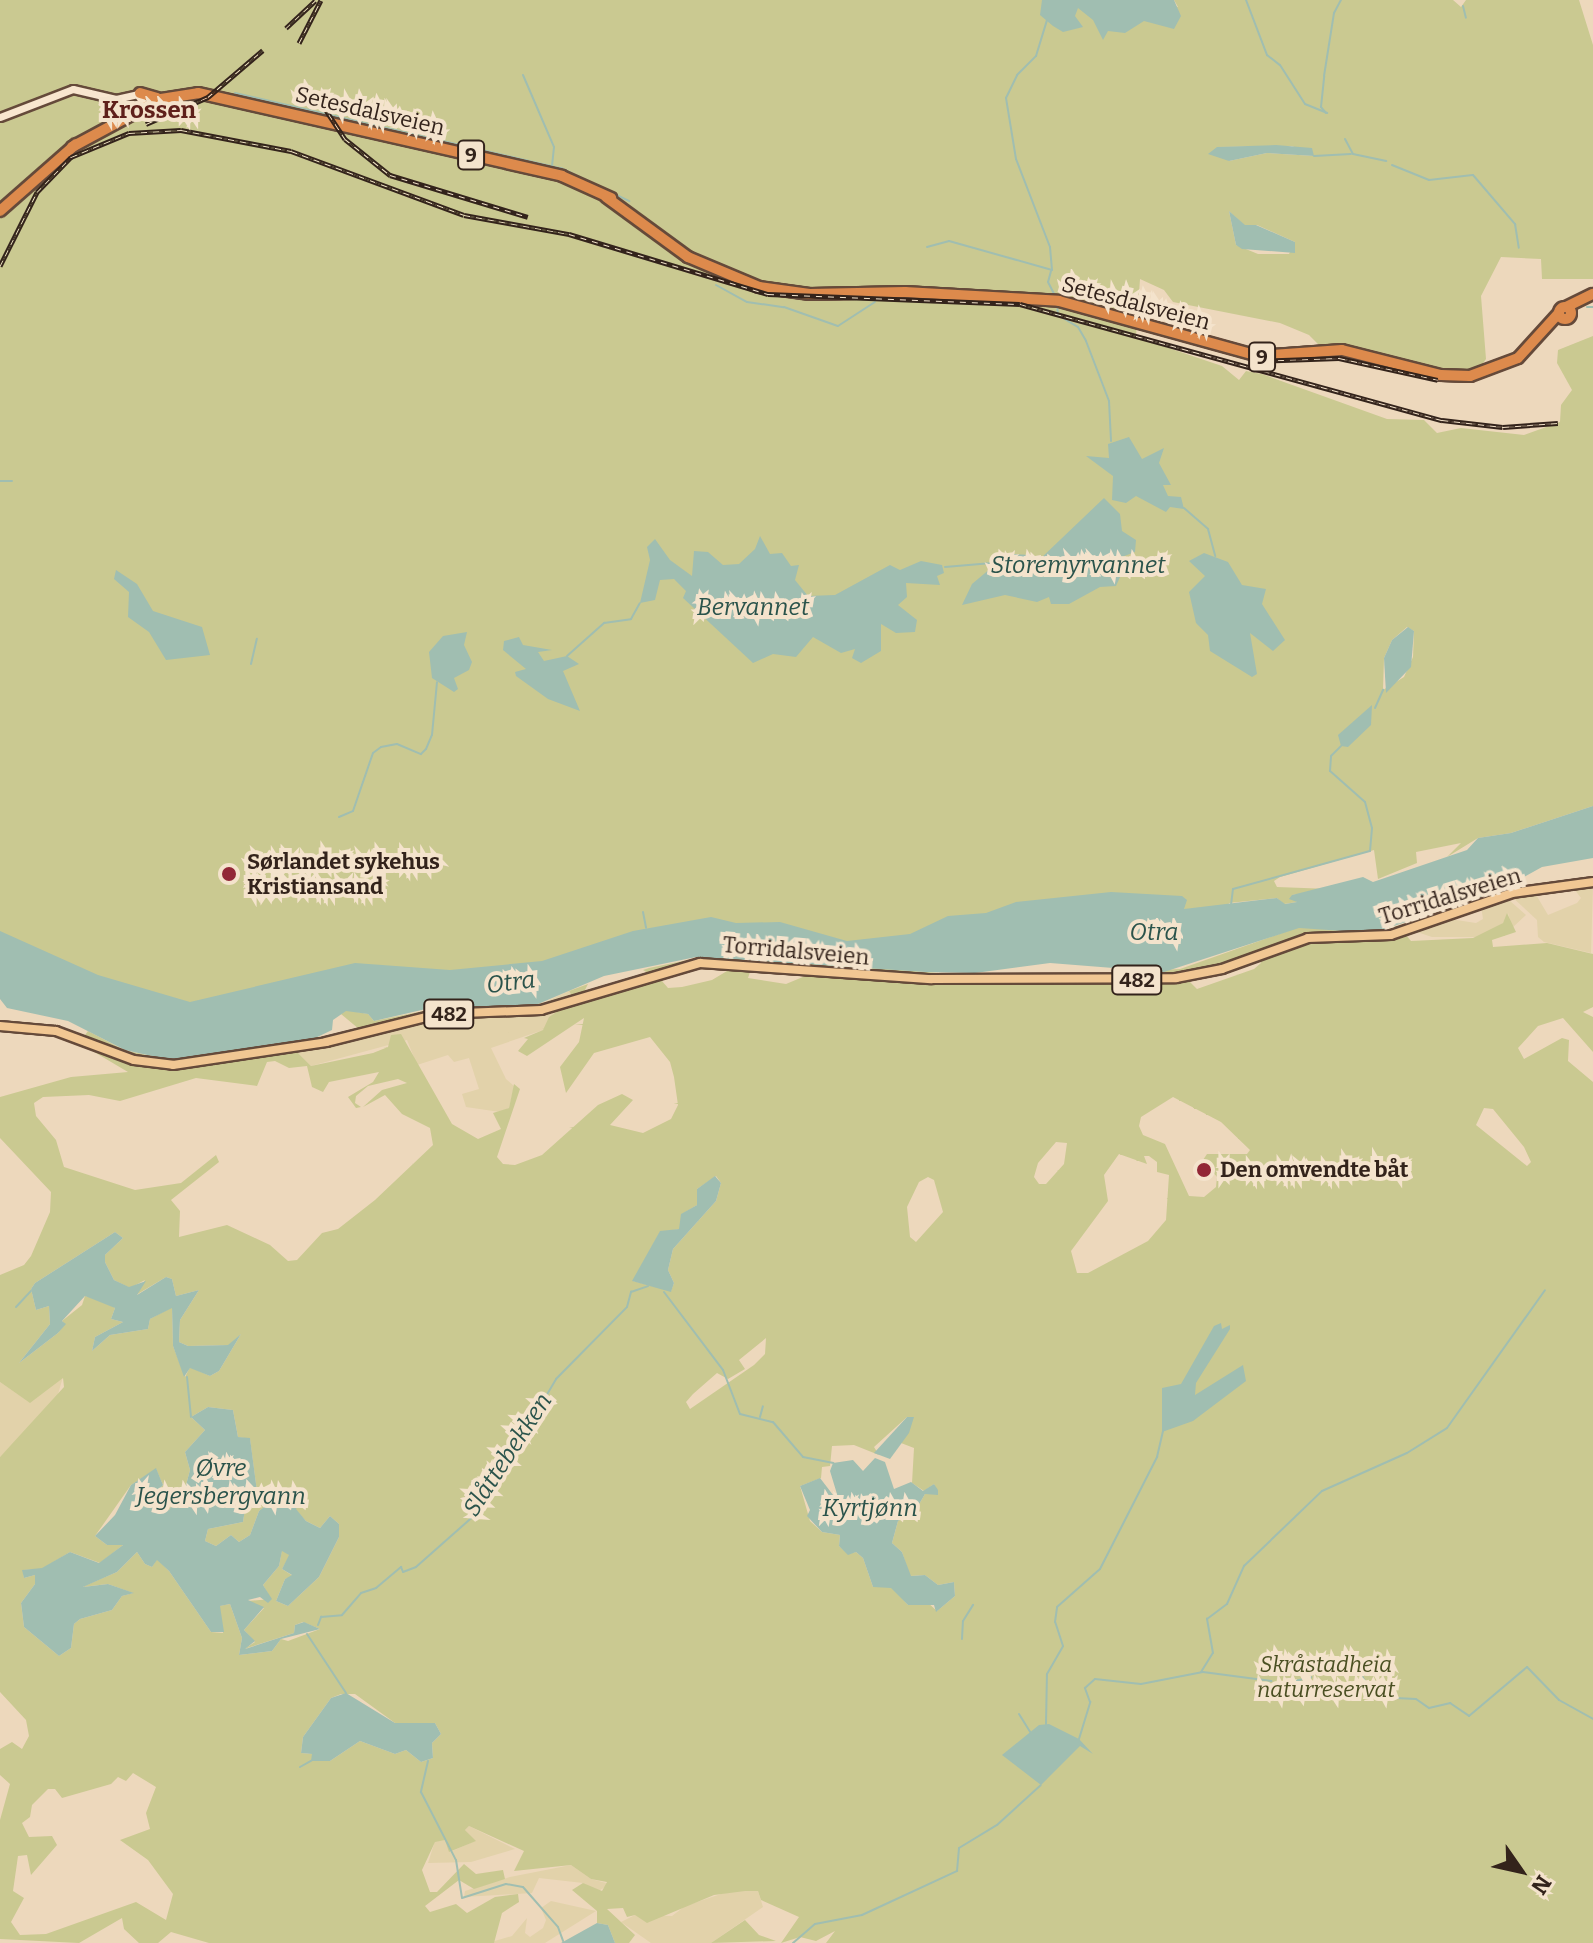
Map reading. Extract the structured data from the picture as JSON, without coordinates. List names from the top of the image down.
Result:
{
  "streets": {
    "highway": ["Setesdalsveien", "9"],
    "main road": ["Torridalsveien", "482"]
  },
  "districts": ["Krossen"],
  "water": [
    "Storemyrvannet",
    "Bervannet",
    "Otra",
    "Slåttebekken",
    "Øvre Jegersbergvann",
    "Kyrtjønn"
  ],
  "parks": ["Skråstadheia naturreservat"],
  "places": ["Sørlandet sykehus Kristiansand", "Den omvendte båt"],
  "north": "bottom right"
}
